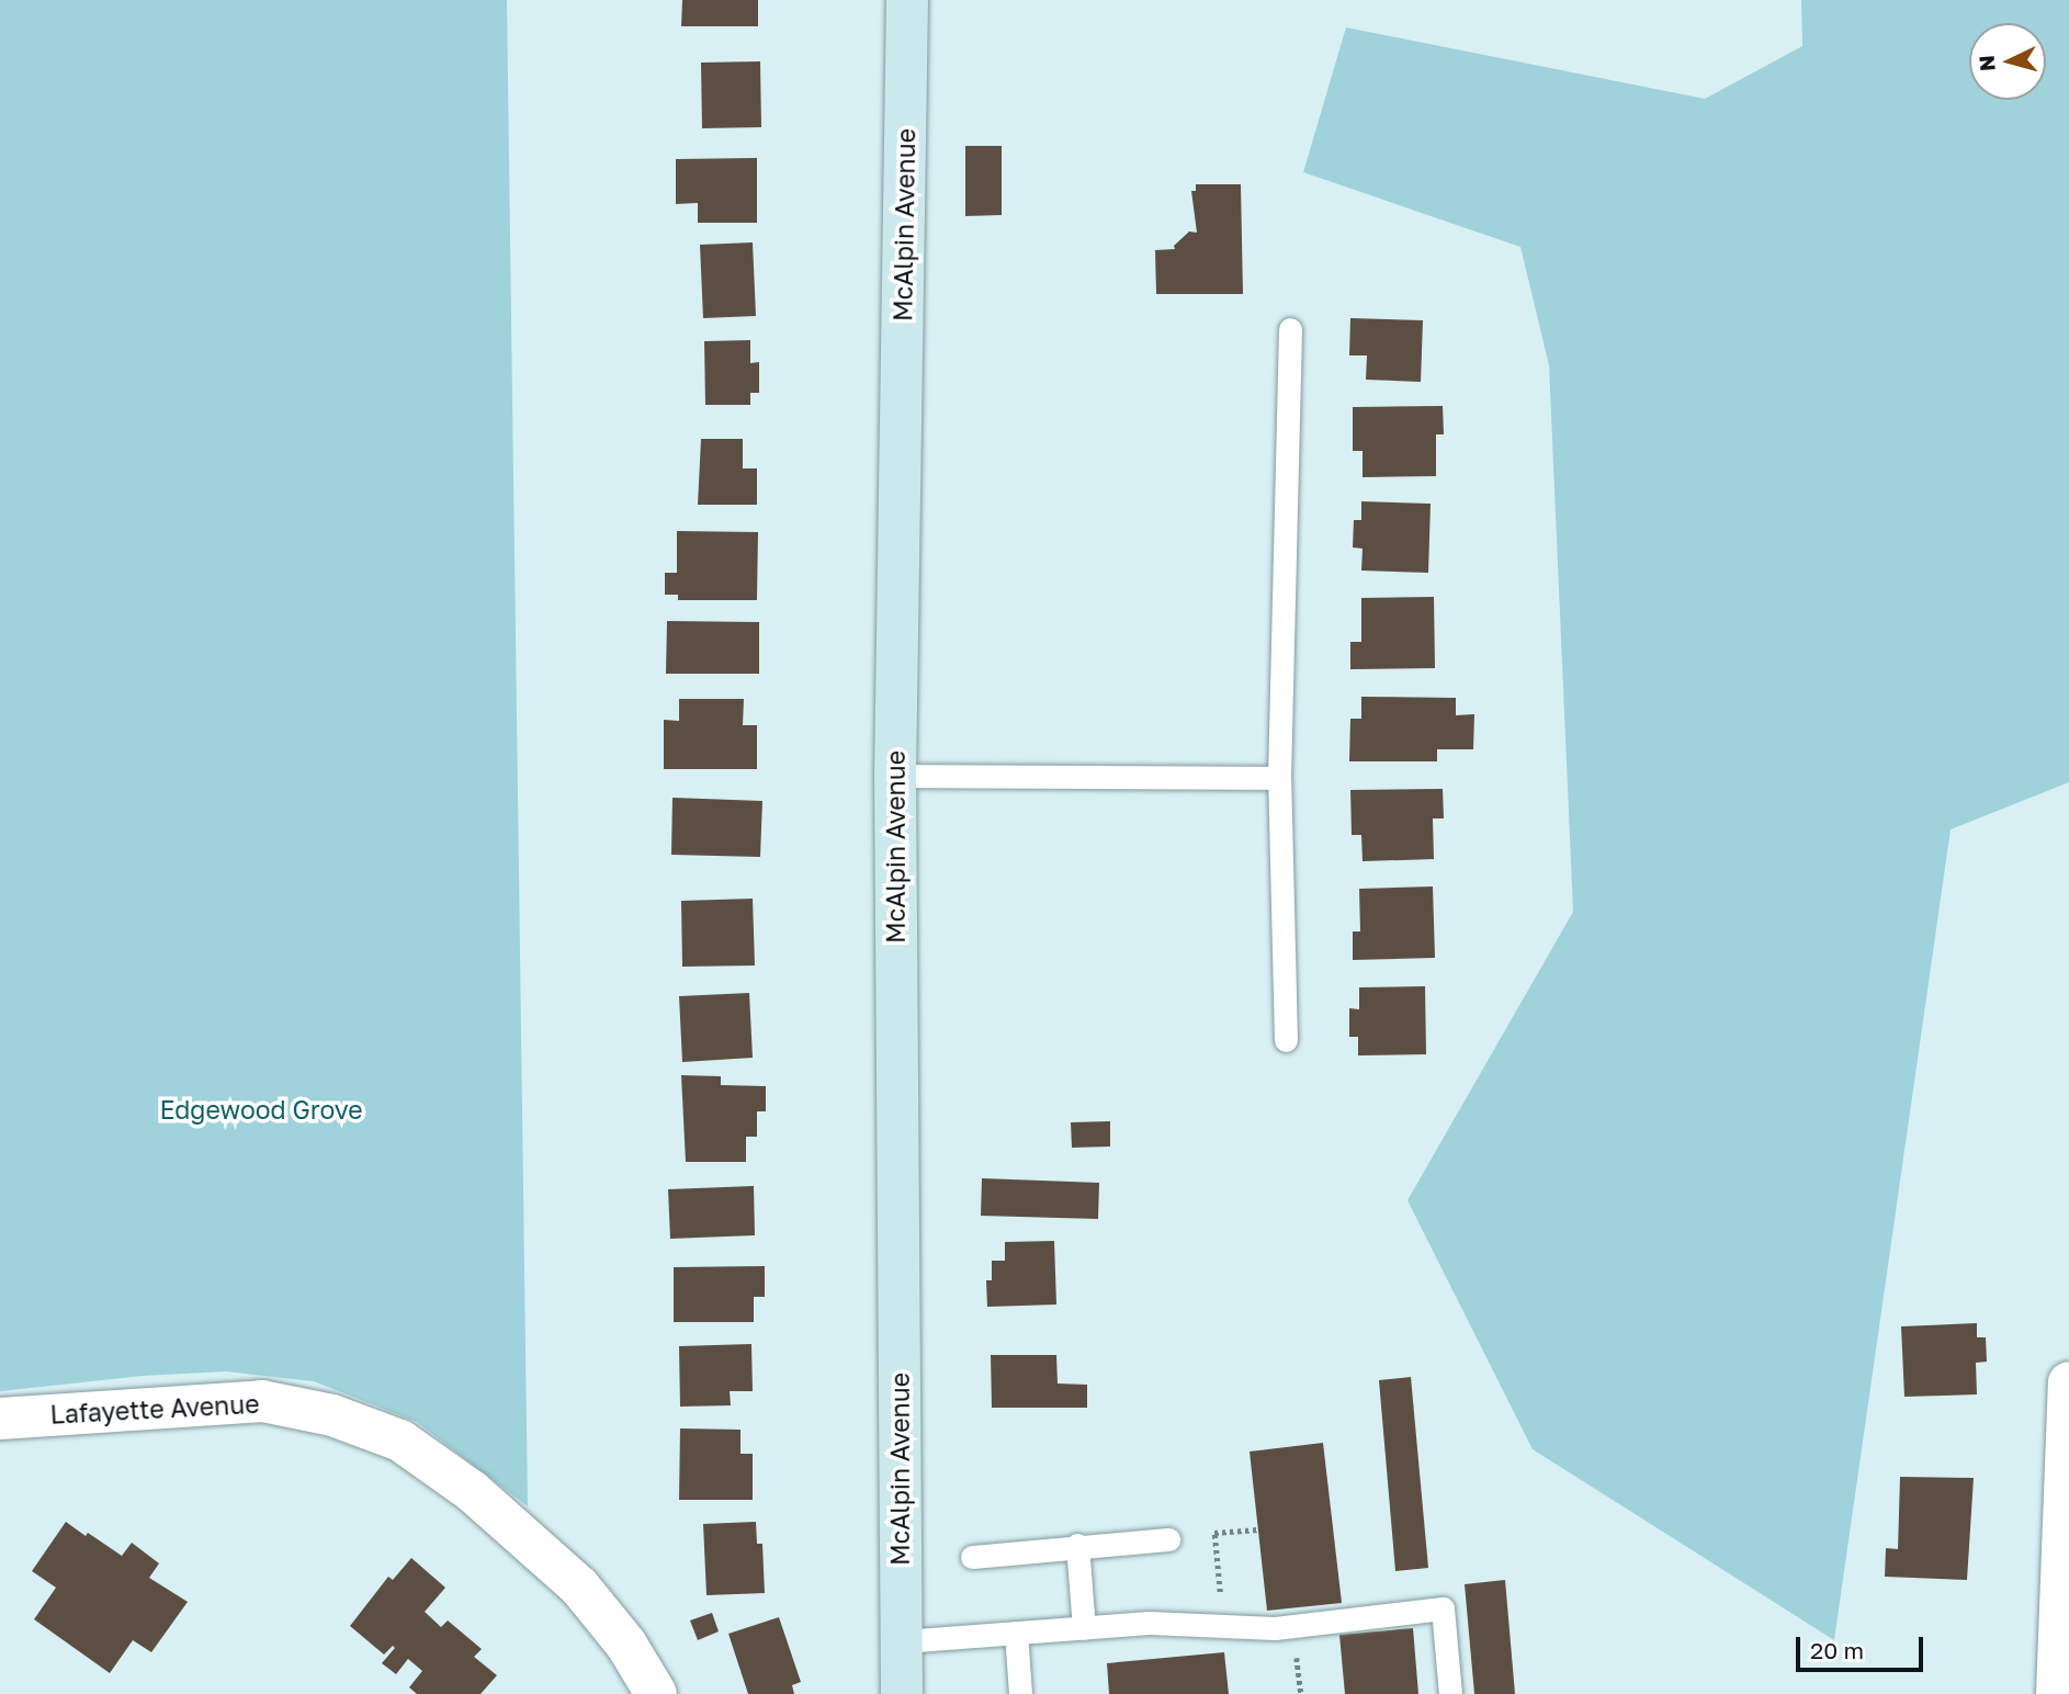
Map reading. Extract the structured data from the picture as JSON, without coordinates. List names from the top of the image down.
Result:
{
  "streets": {
    "street": ["McAlpin Avenue", "Lafayette Avenue"]
  },
  "parks": ["Edgewood Grove"],
  "scale_bar": "20 m",
  "north": "left"
}
